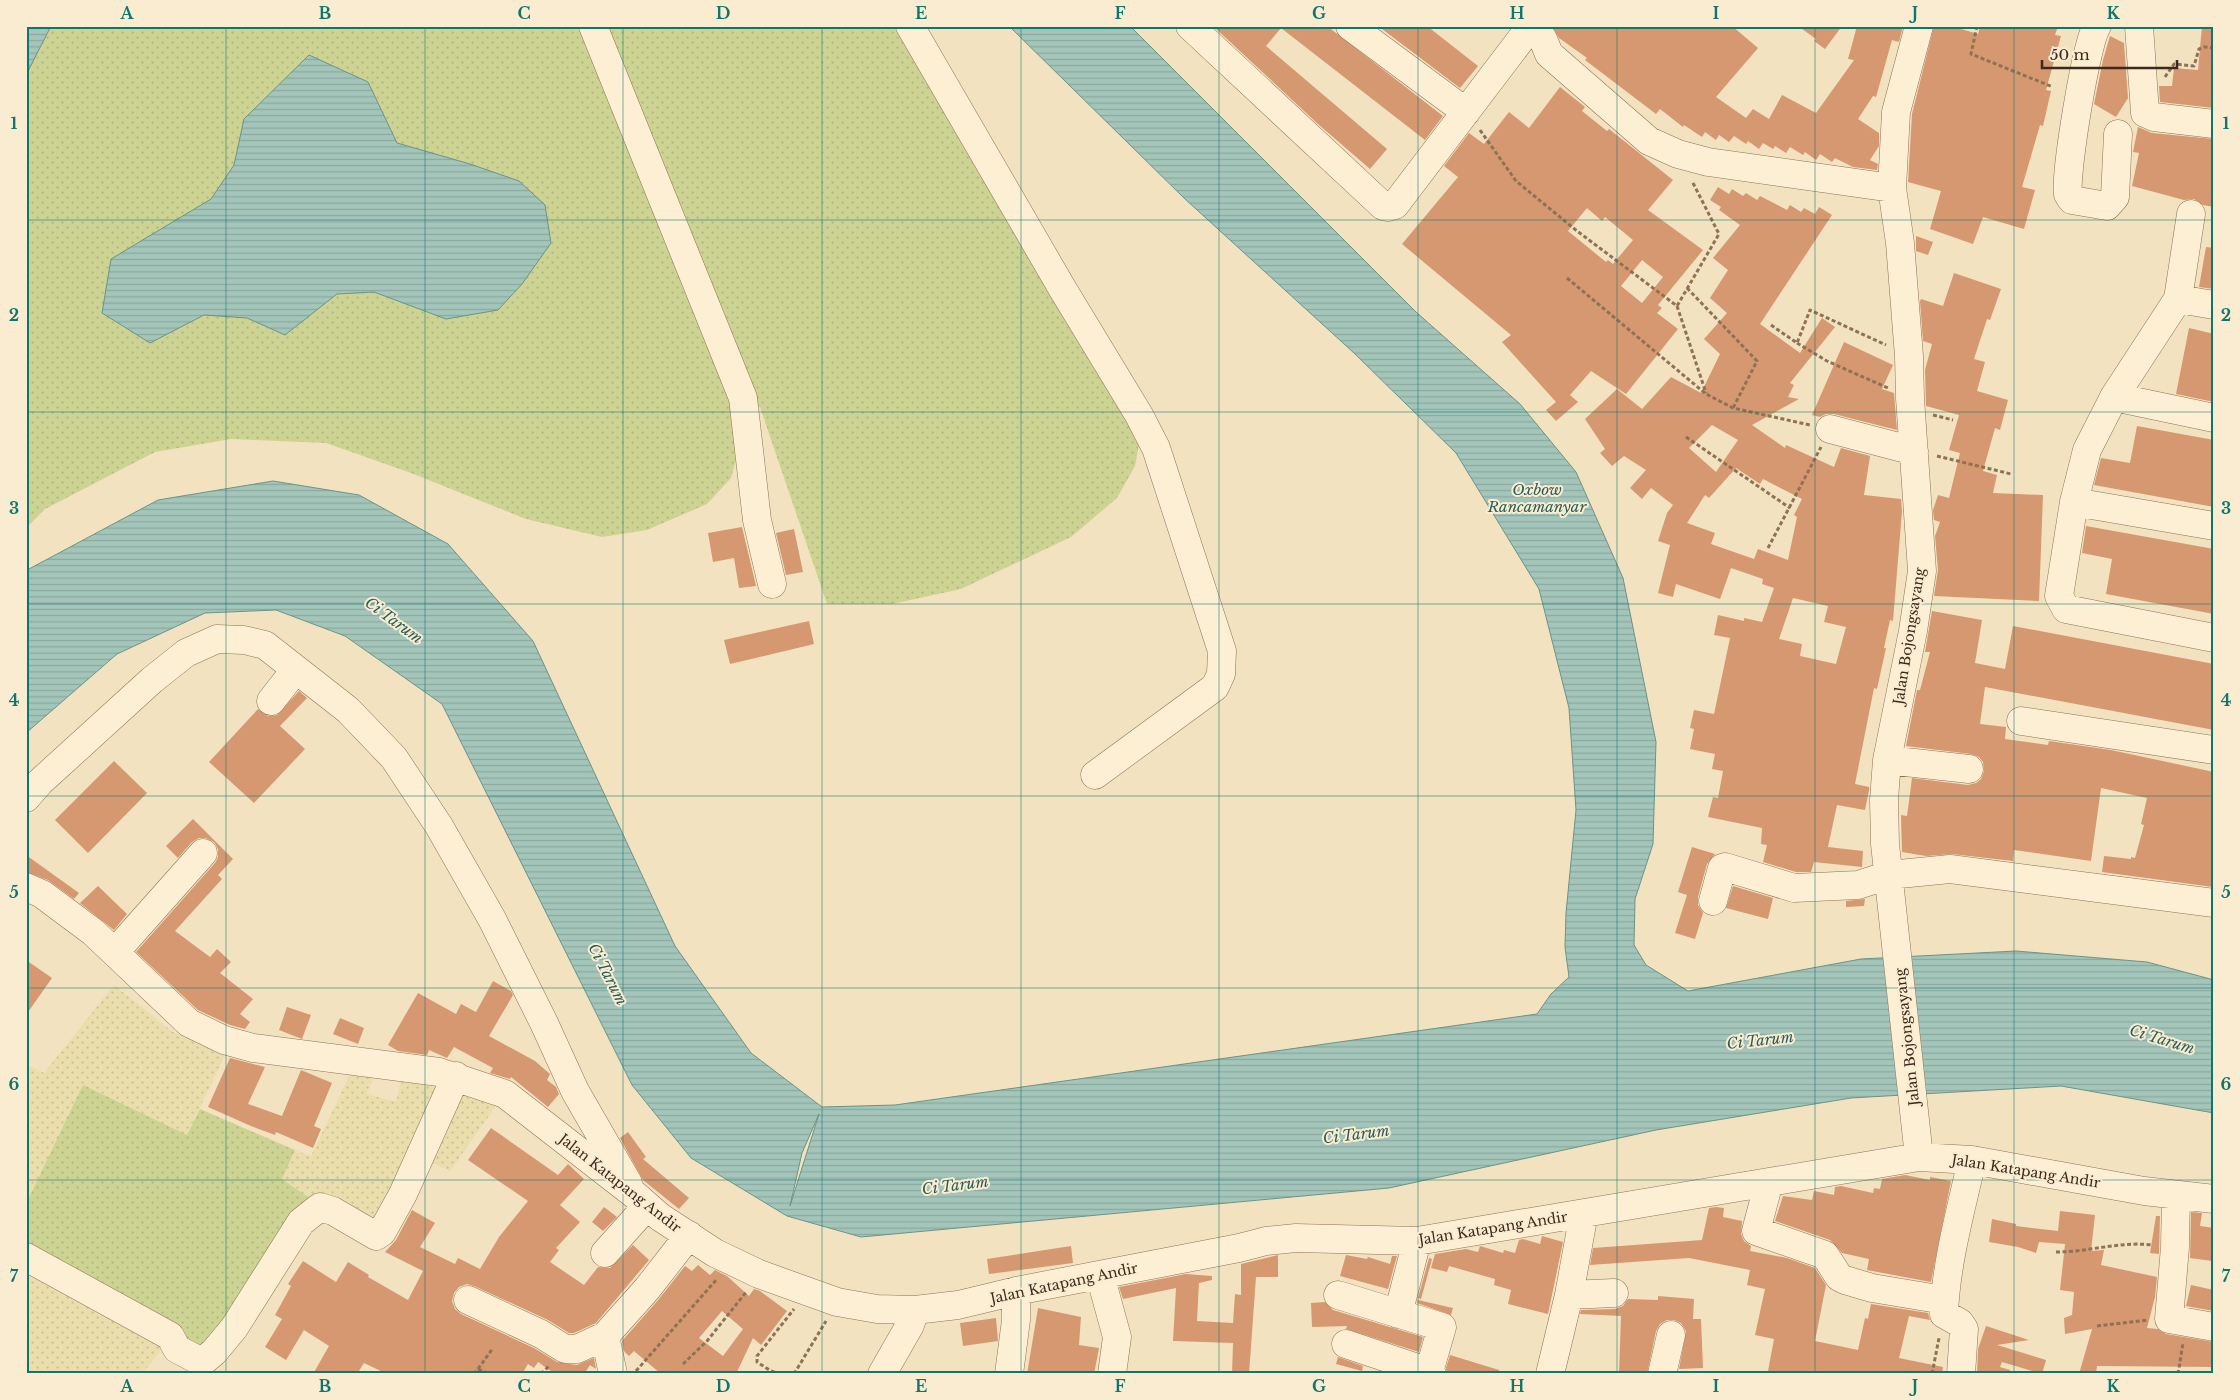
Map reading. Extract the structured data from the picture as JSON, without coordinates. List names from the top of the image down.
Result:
{
  "streets": {
    "street": ["Jalan Bojongsayang", "Jalan Katapang Andir"]
  },
  "crossings": [
    ["Jalan Bojongsayang", "Jalan Katapang Andir"]
  ],
  "water": ["Oxbow Rancamanyar", "Ci Tarum"],
  "scale_bar": "50 m",
  "grid": {
    "columns": [
      "A",
      "B",
      "C",
      "D",
      "E",
      "F",
      "G",
      "H",
      "I",
      "J",
      "K"
    ],
    "rows": [
      "1",
      "2",
      "3",
      "4",
      "5",
      "6",
      "7"
    ]
  }
}
